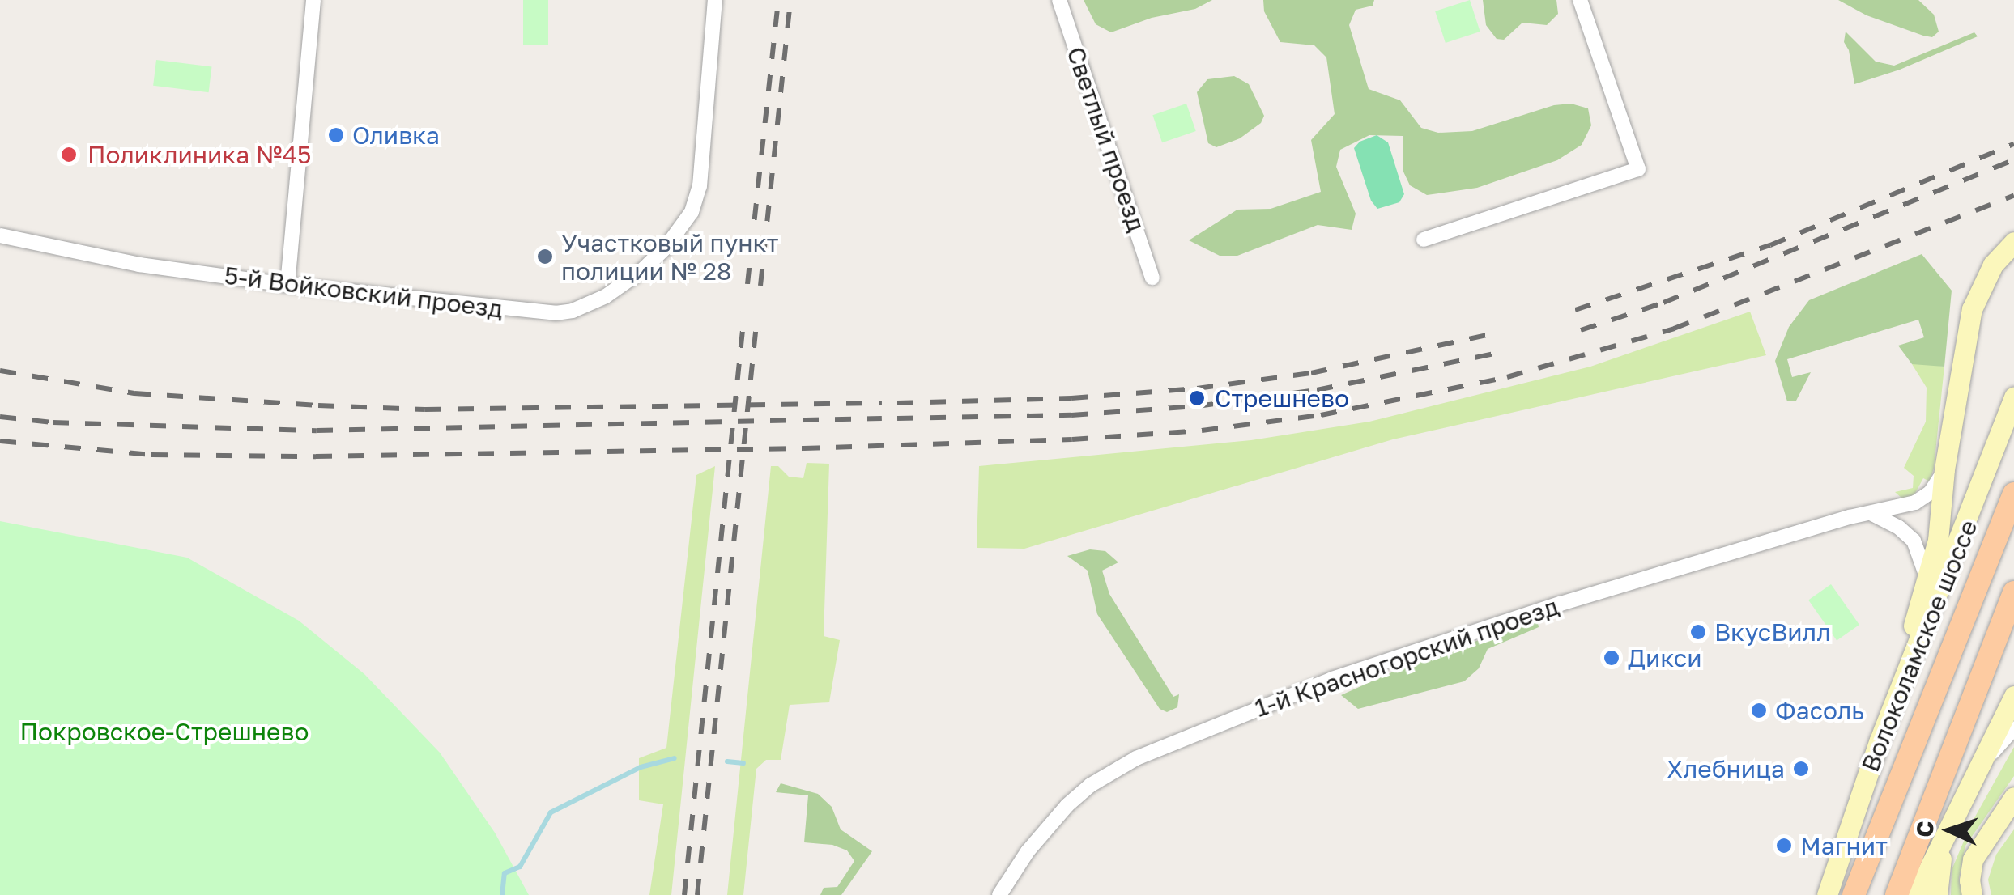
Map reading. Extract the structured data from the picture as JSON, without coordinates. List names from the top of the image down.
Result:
{
  "streets": {
    "main road": ["Волоколамское шоссе"],
    "street": ["Светлый проезд", "5-й Войковский проезд", "1-й Красногорский проезд"]
  },
  "parks": ["Покровское-Стрешнево"],
  "places": [
    "Оливка",
    "Поликлиника №45",
    "Участковый пункт полиции № 28",
    "Стрешнево",
    "ВкусВилл",
    "Дикси",
    "Фасоль",
    "Хлебница",
    "Магнит"
  ],
  "north": "left"
}
